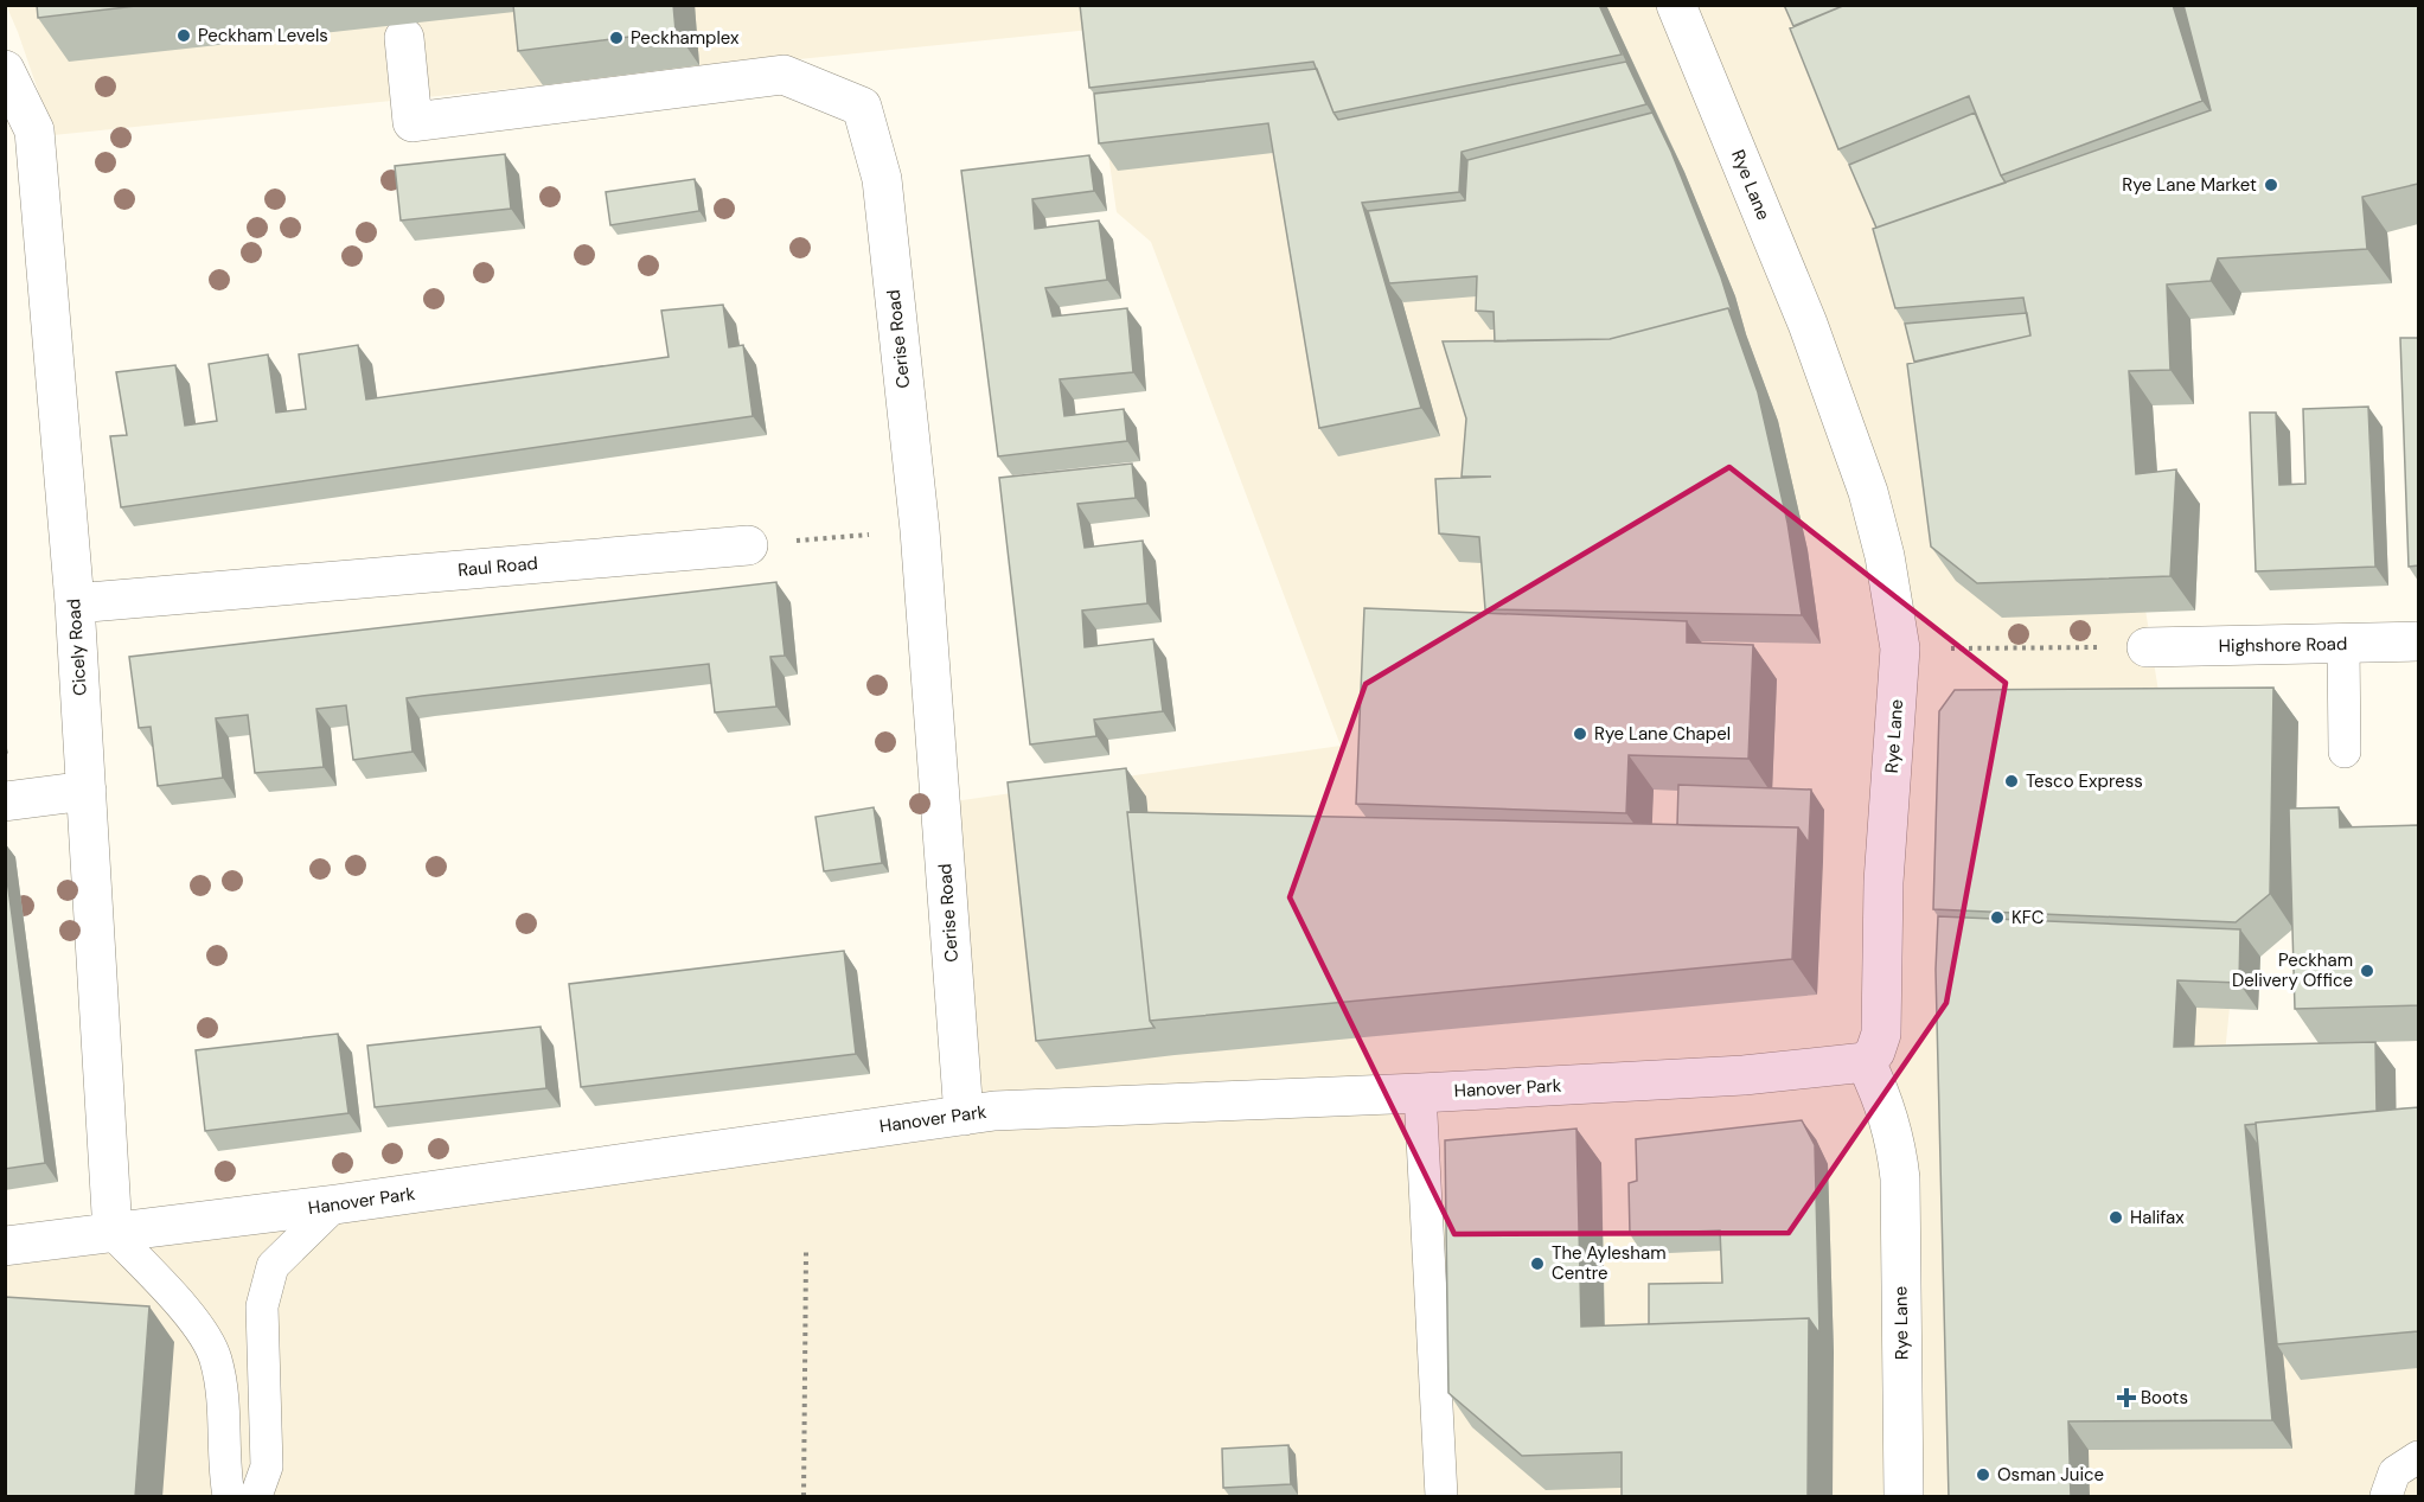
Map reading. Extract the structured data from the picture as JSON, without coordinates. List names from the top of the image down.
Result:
{
  "streets": {
    "street": [
      "Rye Lane",
      "Cerise Road",
      "Raul Road",
      "Highshore Road",
      "Cicely Road",
      "Hanover Park"
    ]
  },
  "crossings": [
    ["Rye Lane", "Hanover Park"],
    ["Cerise Road", "Hanover Park"],
    ["Raul Road", "Cicely Road"],
    ["Cicely Road", "Hanover Park"]
  ],
  "places": {
    "other": [
      "Peckham Levels",
      "Peckhamplex",
      "Rye Lane Market",
      "Rye Lane Chapel",
      "Tesco Express",
      "KFC",
      "Peckham Delivery Office",
      "Halifax",
      "The Aylesham Centre",
      "Osman Juice"
    ],
    "health": ["Boots"]
  }
}
